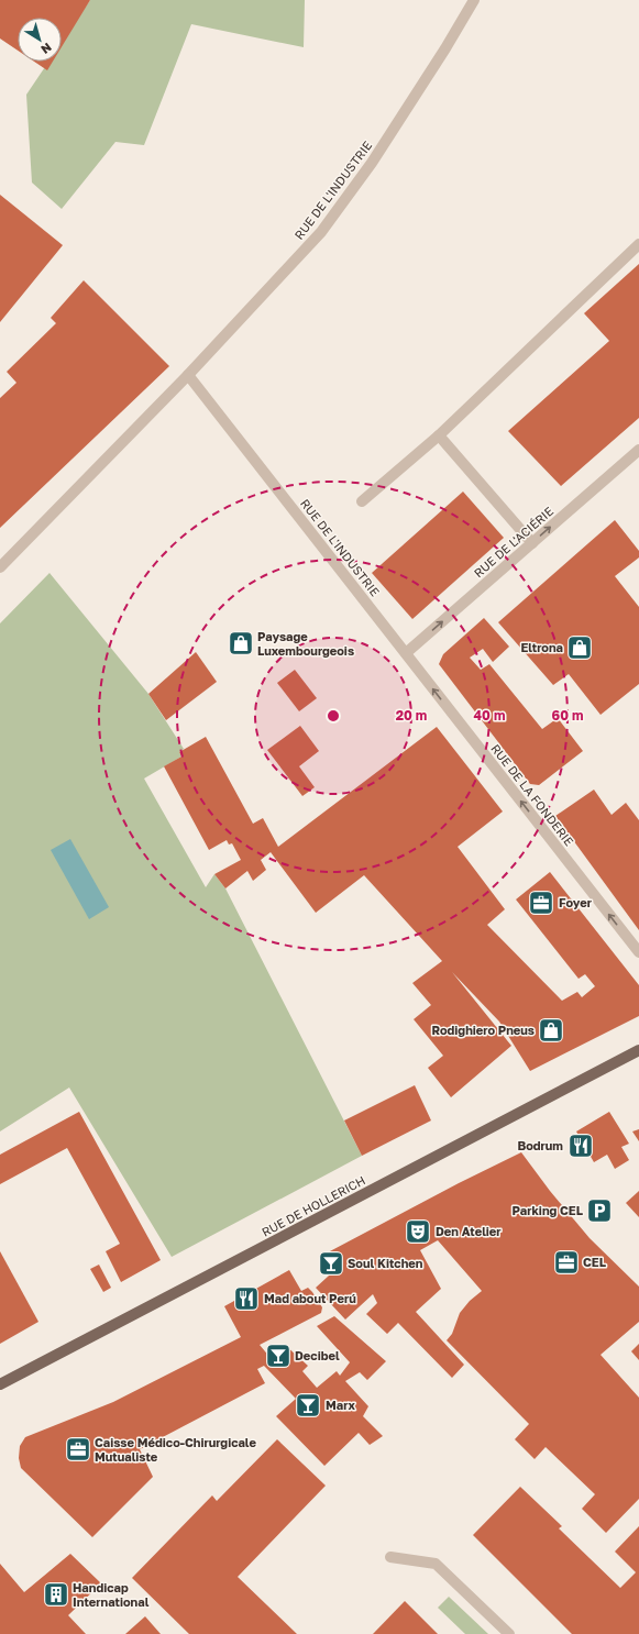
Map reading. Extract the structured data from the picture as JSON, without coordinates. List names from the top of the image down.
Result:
{
  "streets": {
    "main road": ["RUE DE HOLLERICH"],
    "street": ["RUE DE L'INDUSTRIE", "RUE DE L'ACIÉRIE", "RUE DE LA FONDERIE"]
  },
  "crossings": [
    ["RUE DE L'INDUSTRIE", "RUE DE L'ACIÉRIE"],
    ["RUE DE L'INDUSTRIE", "RUE DE LA FONDERIE"],
    ["RUE DE L'ACIÉRIE", "RUE DE LA FONDERIE"]
  ],
  "one_way": ["RUE DE L'ACIÉRIE", "RUE DE LA FONDERIE"],
  "places": {
    "shop": ["Paysage Luxembourgeois", "Eltrona", "Rodighiero Pneus"],
    "office": ["Foyer", "CEL", "Caisse Médico-Chirurgicale Mutualiste"],
    "restaurant": ["Bodrum", "Mad about Perú"],
    "parking": ["Parking CEL"],
    "theatre": ["Den Atelier"],
    "bar": ["Soul Kitchen", "Decibel", "Marx"],
    "building": ["Handicap International"]
  },
  "north": "bottom right",
  "rings": ["20 m", "40 m", "60 m"]
}
